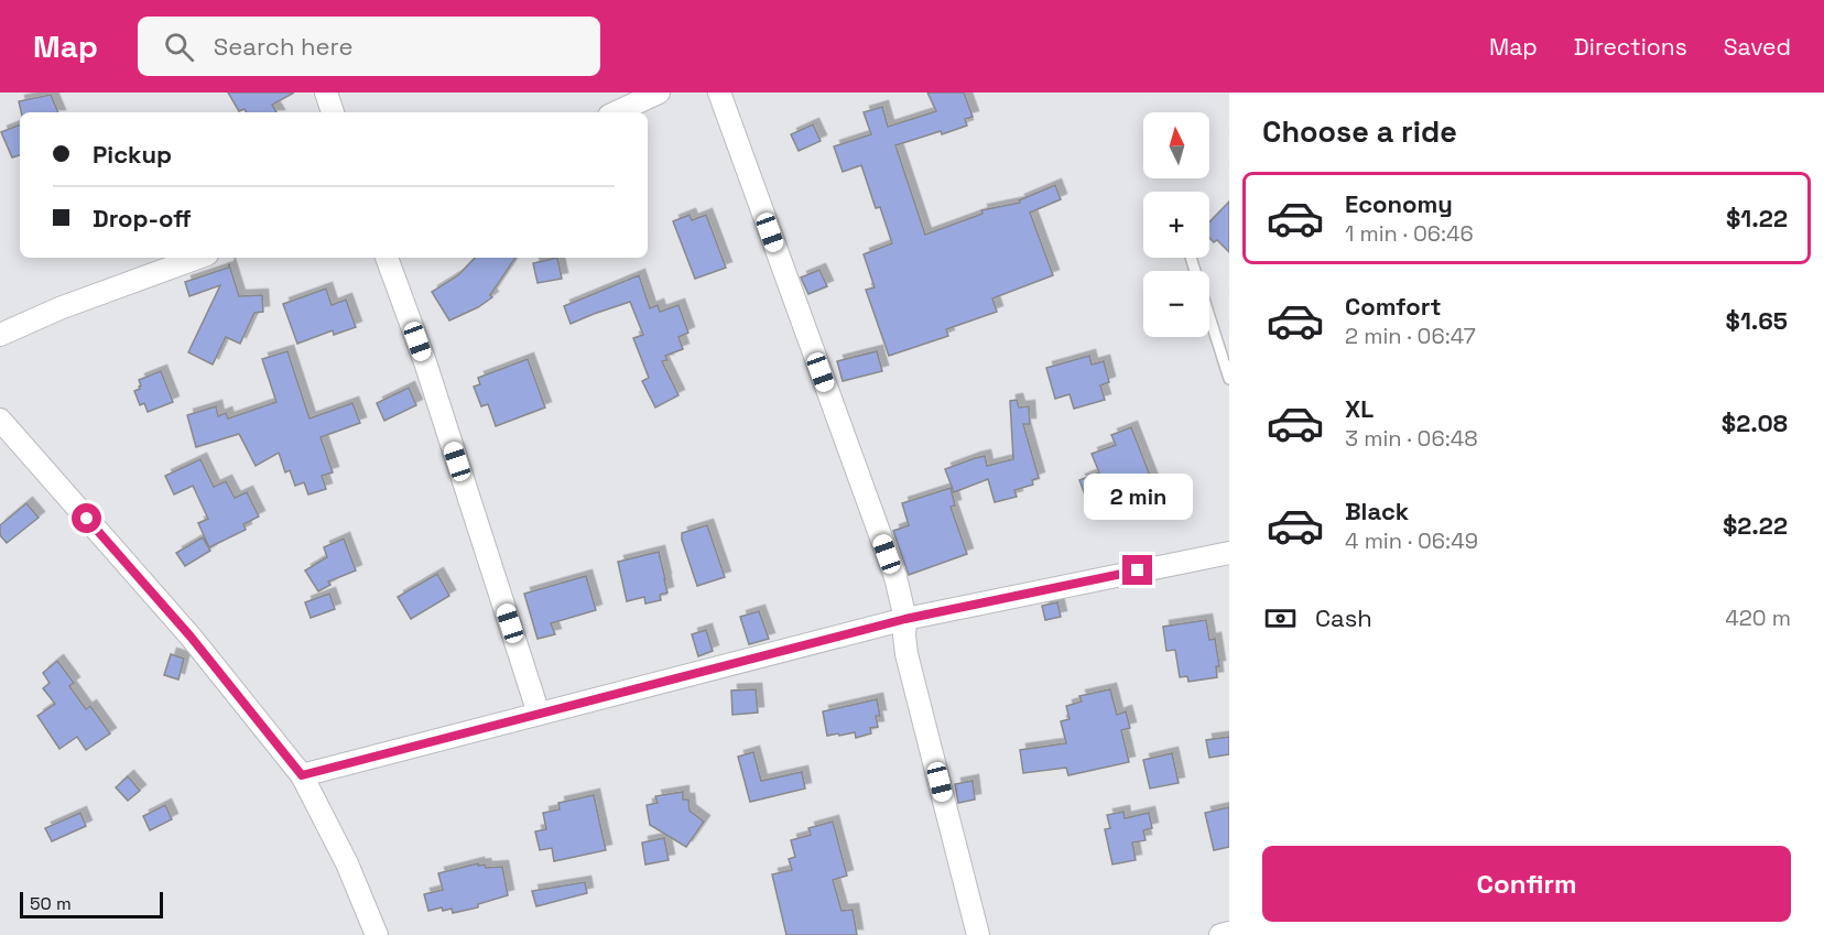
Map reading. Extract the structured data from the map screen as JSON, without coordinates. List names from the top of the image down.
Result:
{
  "scale_bar": "50 m",
  "north": "top",
  "page": {
    "header": "Map",
    "search": "Search here",
    "nav": ["Map", "Directions", "Saved"],
    "heading": "Choose a ride",
    "map_buttons": ["+", "−"],
    "banner": ["Pickup", "Drop-off"],
    "list": [
      {
        "name": "Economy",
        "note": "1 min · 06:46",
        "value": "$1.22"
      },
      {
        "name": "Comfort",
        "note": "2 min · 06:47",
        "value": "$1.65"
      },
      {
        "name": "XL",
        "note": "3 min · 06:48",
        "value": "$2.08"
      },
      {
        "name": "Black",
        "note": "4 min · 06:49",
        "value": "$2.22"
      }
    ],
    "bubble": "2 min",
    "pay": ["Cash", "420 m"],
    "buttons": "Confirm",
    "scale": "50 m"
  }
}
